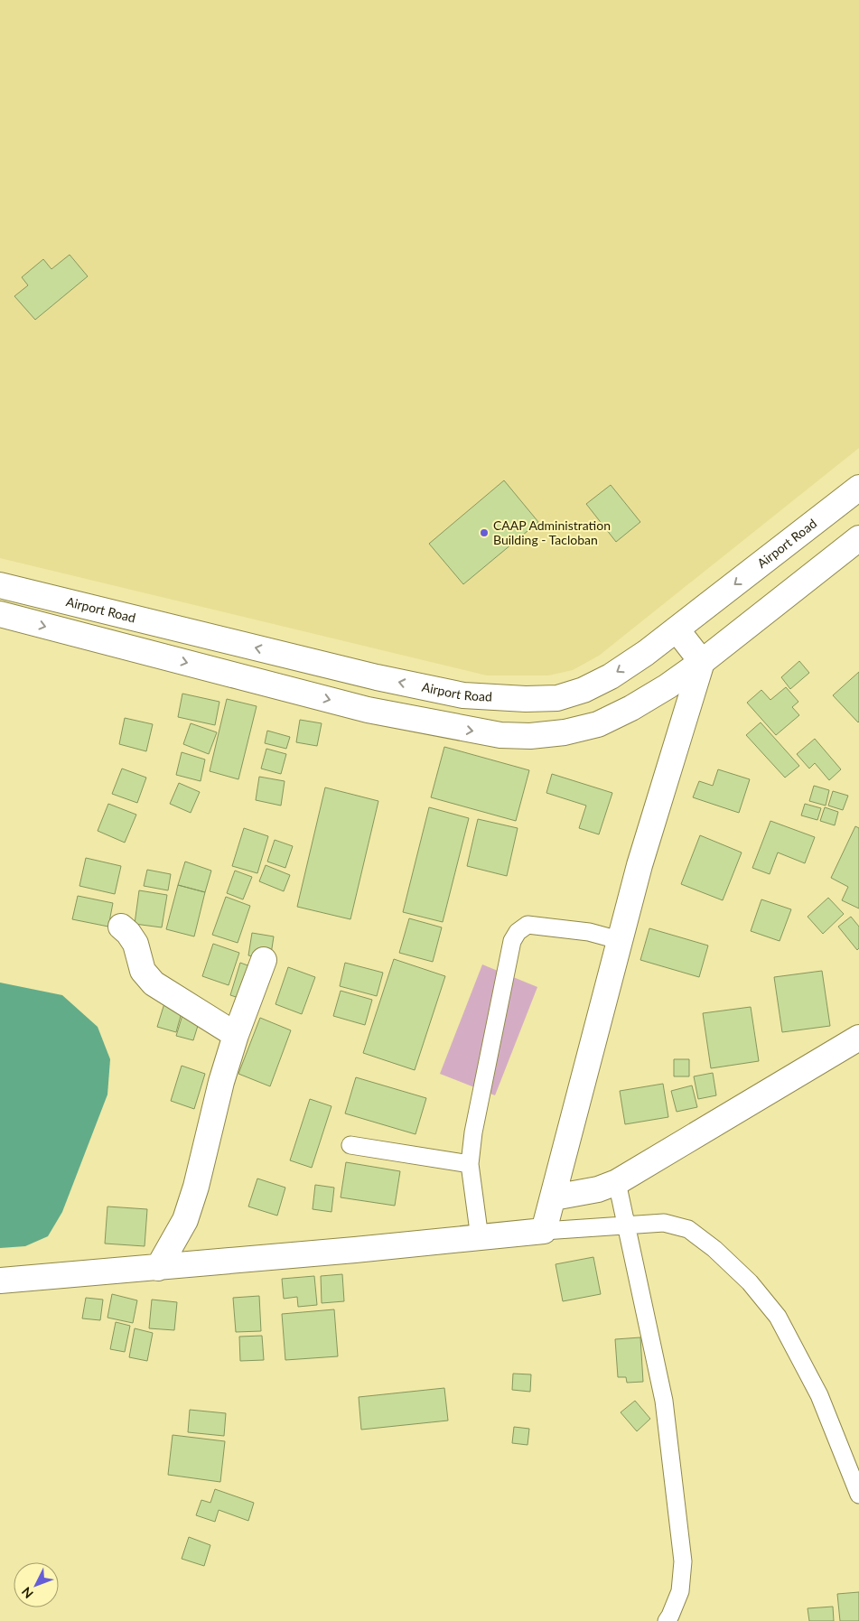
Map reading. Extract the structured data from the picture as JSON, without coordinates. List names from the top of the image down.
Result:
{
  "streets": {
    "street": ["Airport Road"]
  },
  "places": ["CAAP Administration Building - Tacloban"],
  "north": "bottom left"
}
